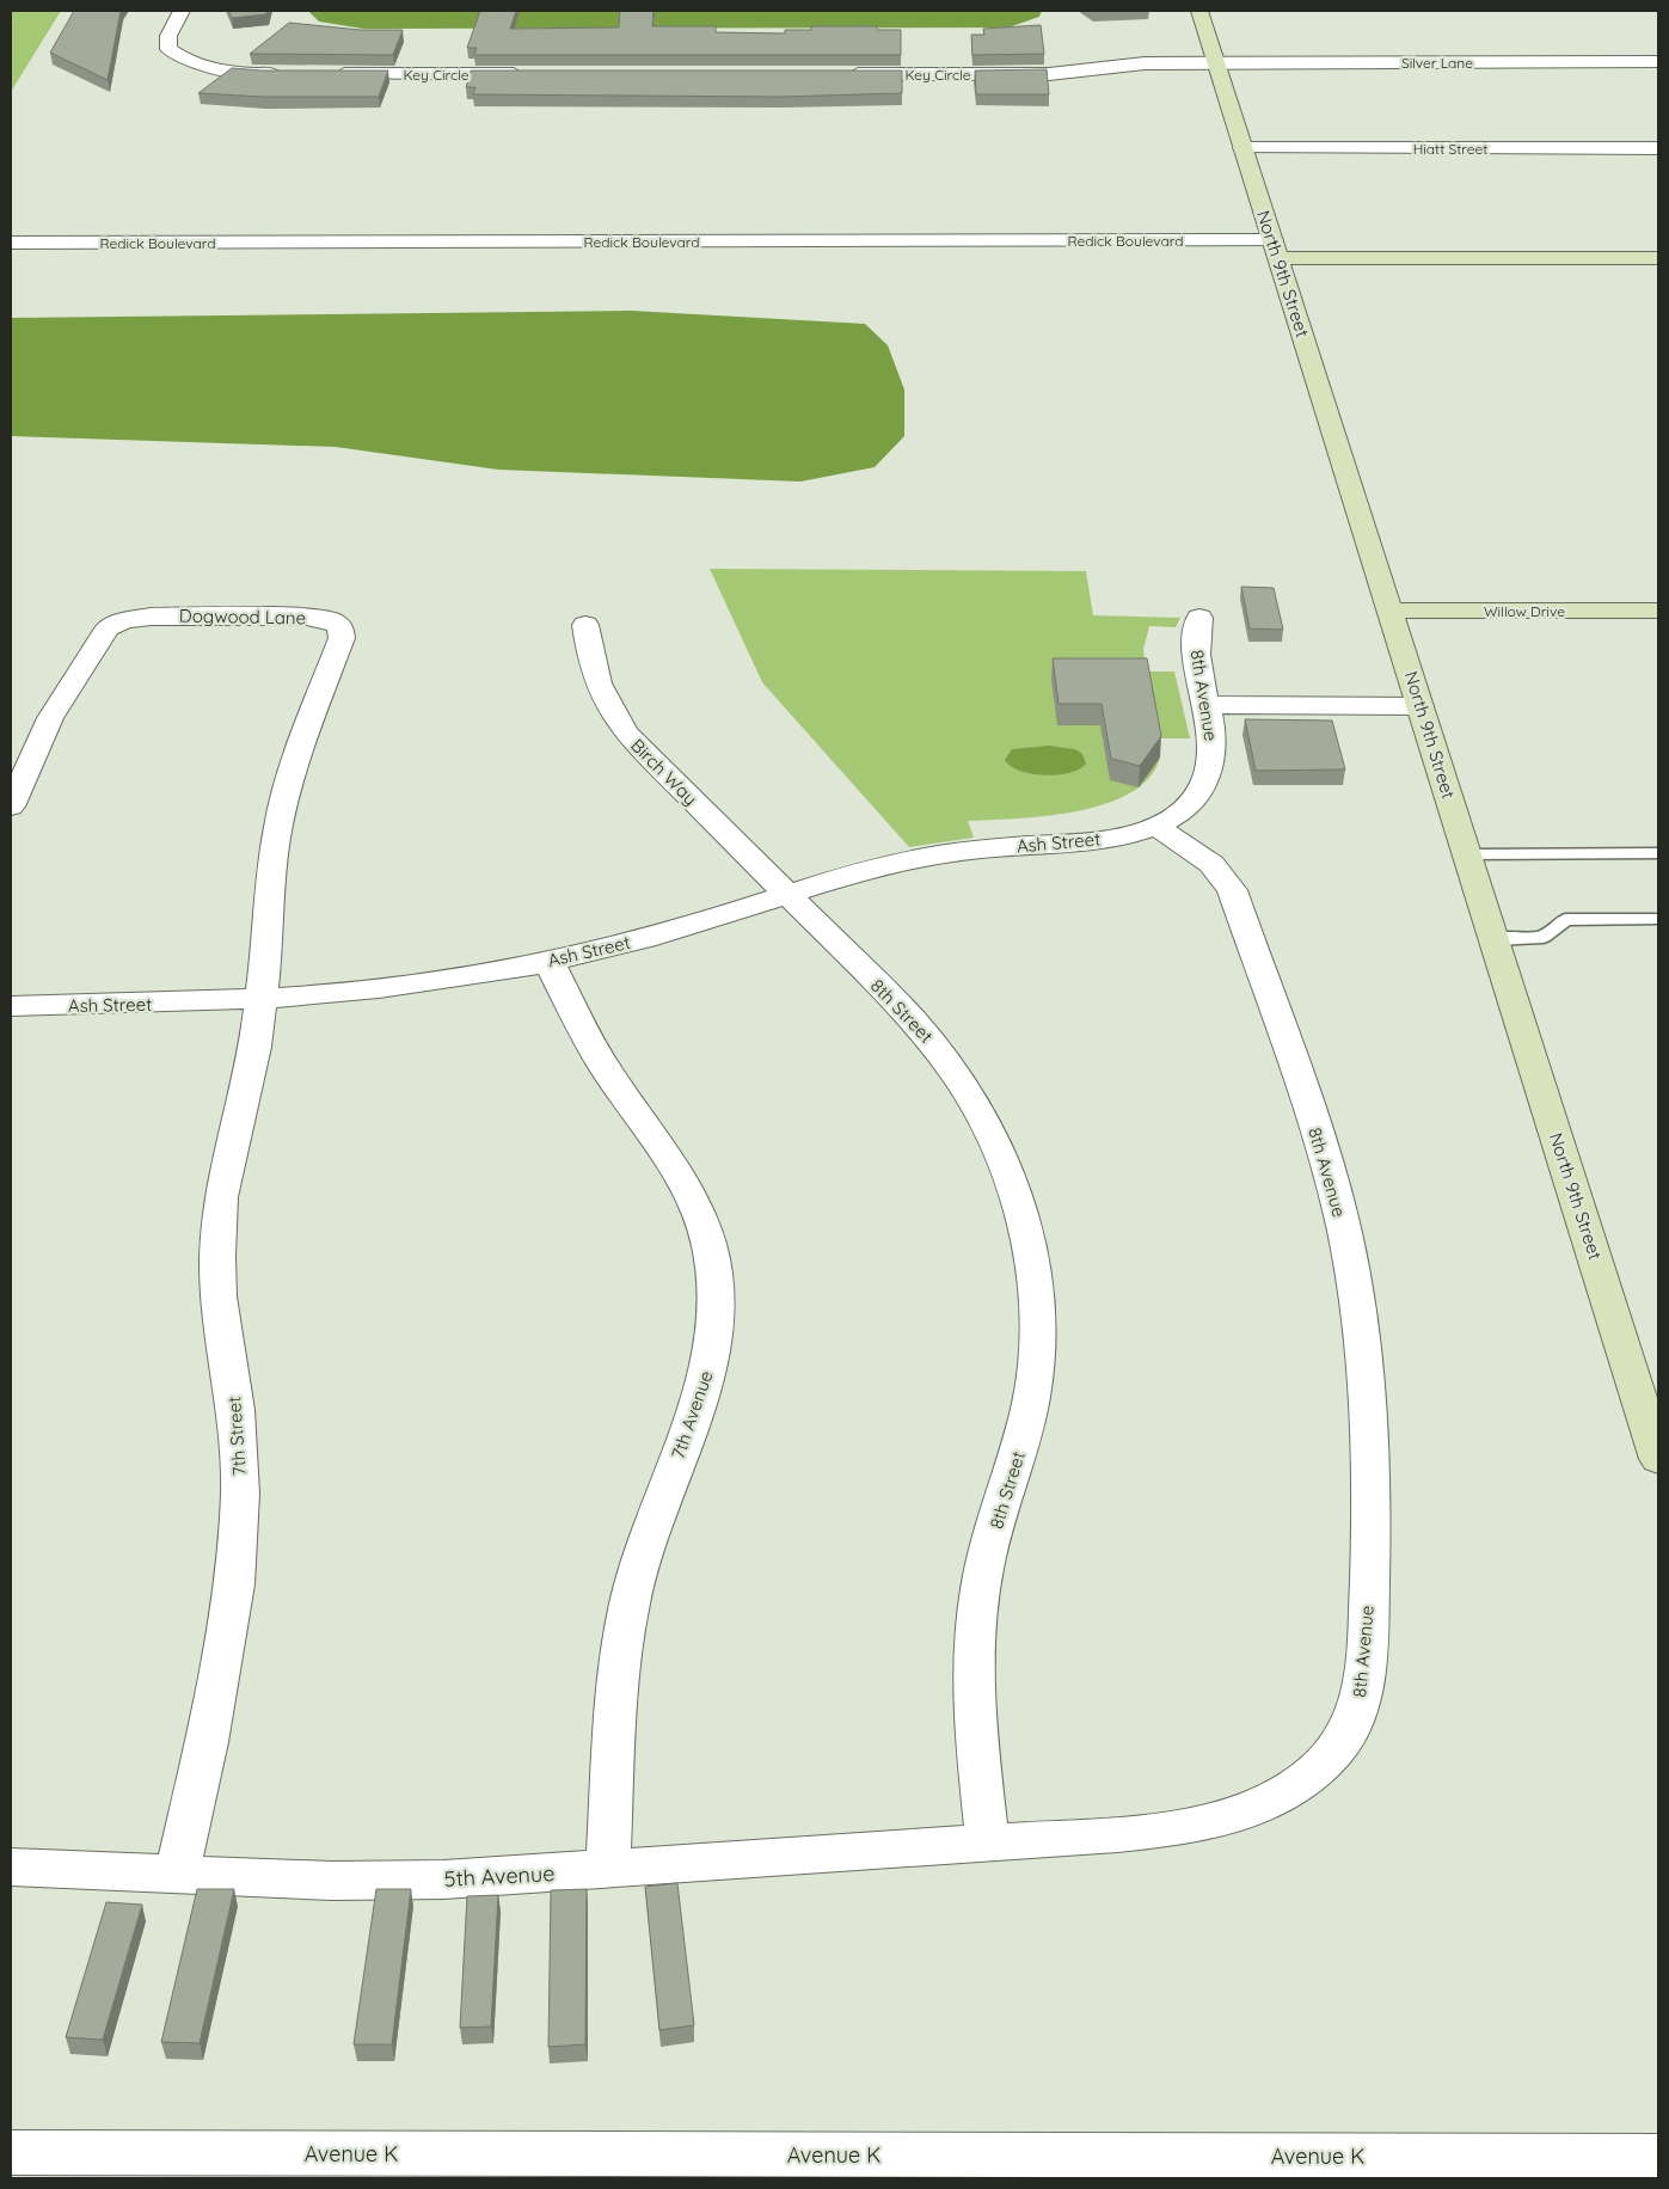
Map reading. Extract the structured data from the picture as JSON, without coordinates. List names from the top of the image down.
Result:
{
  "streets": {
    "street": [
      "Silver Lane",
      "Key Circle",
      "Hiatt Street",
      "Redick Boulevard",
      "North 9th Street",
      "Willow Drive",
      "Dogwood Lane",
      "8th Avenue",
      "Birch Way",
      "Ash Street",
      "8th Street",
      "7th Avenue",
      "7th Street",
      "5th Avenue",
      "Avenue K"
    ]
  },
  "crossings": [
    ["Silver Lane", "Key Circle"],
    ["Silver Lane", "North 9th Street"],
    ["Key Circle", "North 9th Street"],
    ["Hiatt Street", "North 9th Street"],
    ["Redick Boulevard", "North 9th Street"],
    ["North 9th Street", "Willow Drive"],
    ["Dogwood Lane", "Ash Street"],
    ["Dogwood Lane", "7th Street"],
    ["8th Avenue", "Ash Street"],
    ["8th Avenue", "8th Street"],
    ["8th Avenue", "5th Avenue"],
    ["Birch Way", "Ash Street"],
    ["Birch Way", "8th Street"],
    ["Ash Street", "8th Street"],
    ["Ash Street", "7th Avenue"],
    ["Ash Street", "7th Street"],
    ["8th Street", "5th Avenue"],
    ["7th Avenue", "5th Avenue"],
    ["7th Street", "5th Avenue"]
  ]
}
